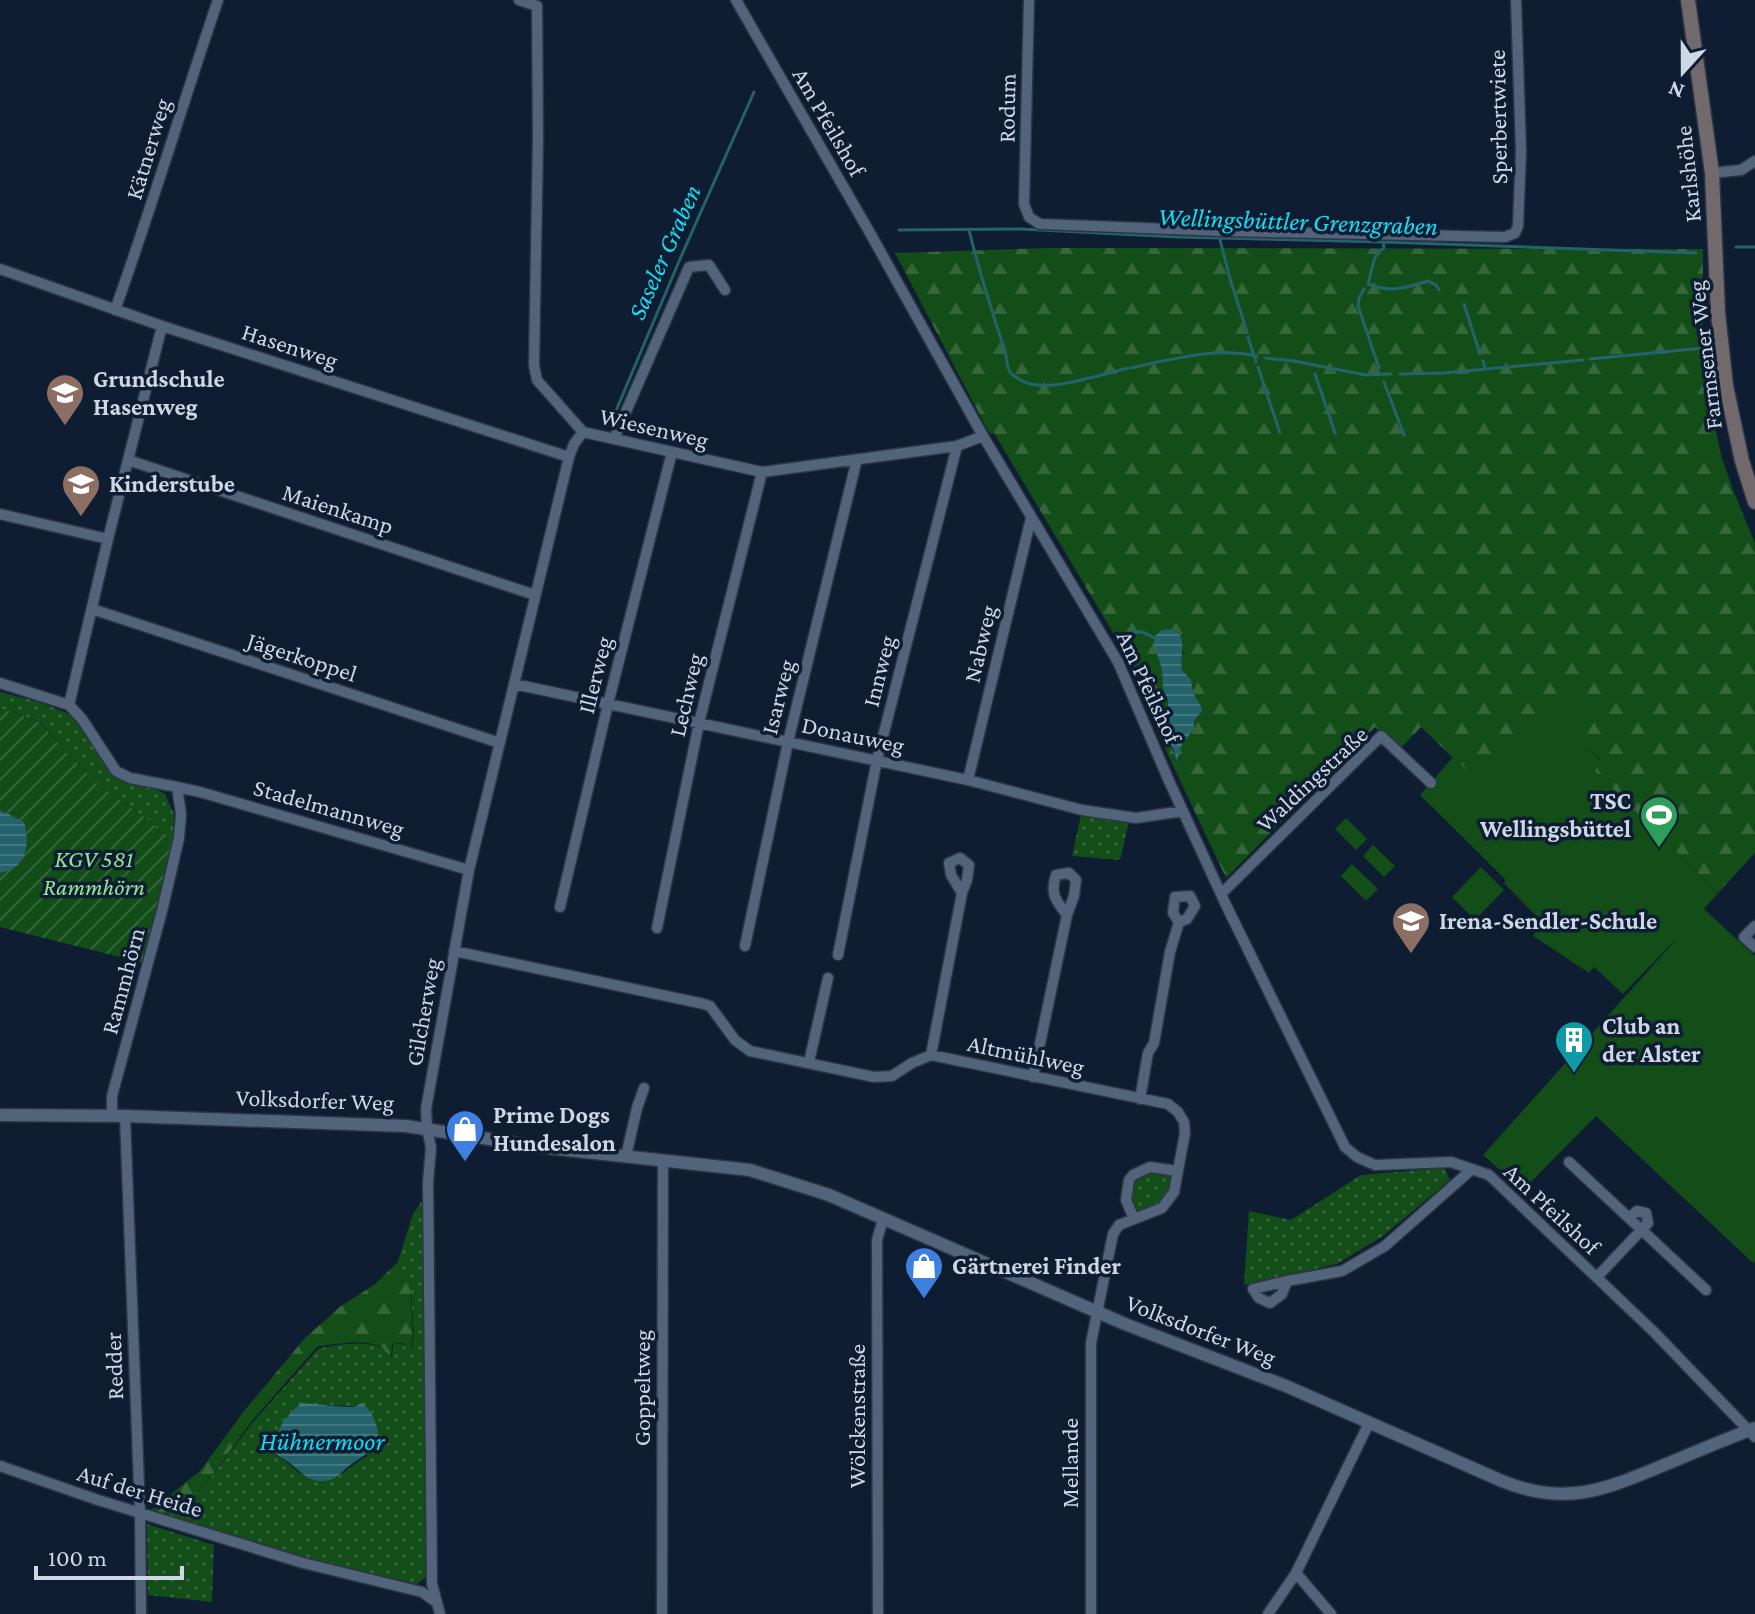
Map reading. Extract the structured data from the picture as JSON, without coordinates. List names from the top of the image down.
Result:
{
  "streets": {
    "main road": ["Karlshöhe", "Farmsener Weg"],
    "street": [
      "Rodum",
      "Sperbertwiete",
      "Am Pfeilshof",
      "Kätnerweg",
      "Hasenweg",
      "Wiesenweg",
      "Maienkamp",
      "Nabweg",
      "Jägerkoppel",
      "Innweg",
      "Illerweg",
      "Lechweg",
      "Isarweg",
      "Donauweg",
      "Waldingstraße",
      "Stadelmannweg",
      "Rammhörn",
      "Gilcherweg",
      "Altmühlweg",
      "Volksdorfer Weg",
      "Redder",
      "Goppeltweg",
      "Wölckenstraße",
      "Mellande",
      "Auf der Heide"
    ]
  },
  "crossings": [
    ["Rodum", "Sperbertwiete"],
    ["Am Pfeilshof", "Wiesenweg"],
    ["Am Pfeilshof", "Nabweg"],
    ["Am Pfeilshof", "Donauweg"],
    ["Am Pfeilshof", "Waldingstraße"],
    ["Am Pfeilshof", "Volksdorfer Weg"],
    ["Kätnerweg", "Hasenweg"],
    ["Karlshöhe", "Farmsener Weg"],
    ["Hasenweg", "Gilcherweg"],
    ["Wiesenweg", "Innweg"],
    ["Wiesenweg", "Illerweg"],
    ["Wiesenweg", "Lechweg"],
    ["Wiesenweg", "Isarweg"],
    ["Wiesenweg", "Gilcherweg"],
    ["Maienkamp", "Gilcherweg"],
    ["Nabweg", "Donauweg"],
    ["Jägerkoppel", "Gilcherweg"],
    ["Innweg", "Donauweg"],
    ["Illerweg", "Donauweg"],
    ["Lechweg", "Donauweg"],
    ["Isarweg", "Donauweg"],
    ["Donauweg", "Gilcherweg"],
    ["Stadelmannweg", "Rammhörn"],
    ["Stadelmannweg", "Gilcherweg"],
    ["Rammhörn", "Volksdorfer Weg"],
    ["Rammhörn", "Redder"],
    ["Gilcherweg", "Altmühlweg"],
    ["Gilcherweg", "Volksdorfer Weg"],
    ["Gilcherweg", "Auf der Heide"],
    ["Altmühlweg", "Volksdorfer Weg"],
    ["Altmühlweg", "Mellande"],
    ["Volksdorfer Weg", "Redder"],
    ["Volksdorfer Weg", "Goppeltweg"],
    ["Volksdorfer Weg", "Wölckenstraße"],
    ["Volksdorfer Weg", "Mellande"],
    ["Redder", "Auf der Heide"]
  ],
  "water": ["Wellingsbüttler Grenzgraben", "Saseler Graben", "Hühnermoor"],
  "parks": ["KGV 581 Rammhörn"],
  "places": {
    "school or university": ["Grundschule Hasenweg", "Kinderstube", "Irena-Sendler-Schule"],
    "sports": ["TSC Wellingsbüttel"],
    "building": ["Club an der Alster"],
    "shop": ["Prime Dogs Hundesalon", "Gärtnerei Finder"]
  },
  "scale_bar": "100 m",
  "north": "bottom"
}
